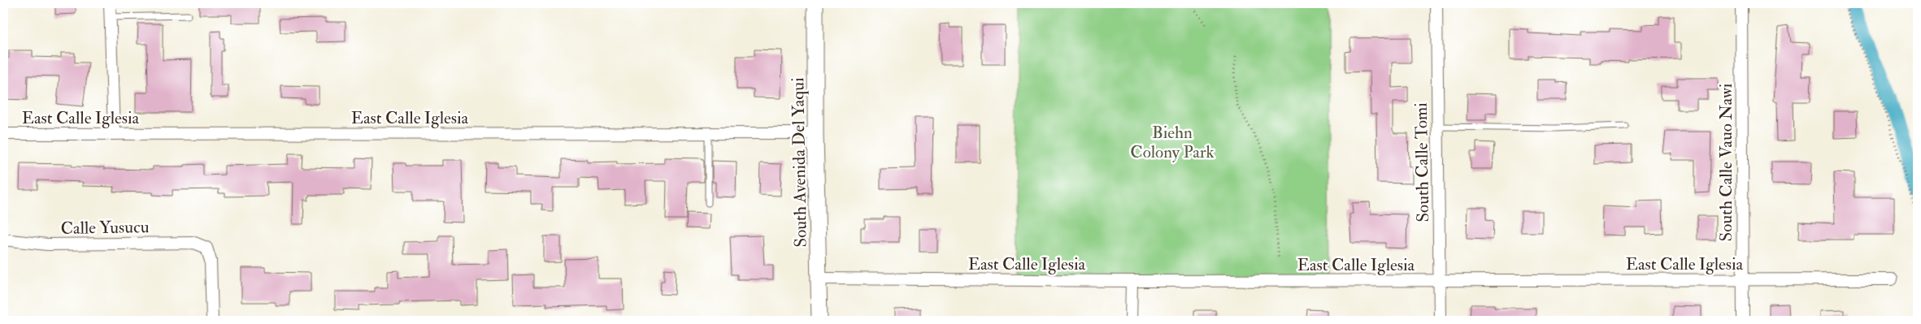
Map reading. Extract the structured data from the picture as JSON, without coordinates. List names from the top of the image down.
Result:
{
  "streets": {
    "street": [
      "East Calle Iglesia",
      "South Avenida Del Yaqui",
      "South Calle Tomi",
      "South Calle Vauo Nawi",
      "Calle Yusucu"
    ]
  },
  "crossings": [
    ["East Calle Iglesia", "South Avenida Del Yaqui"],
    ["East Calle Iglesia", "South Calle Tomi"],
    ["East Calle Iglesia", "South Calle Vauo Nawi"]
  ],
  "parks": ["Biehn Colony Park"]
}
